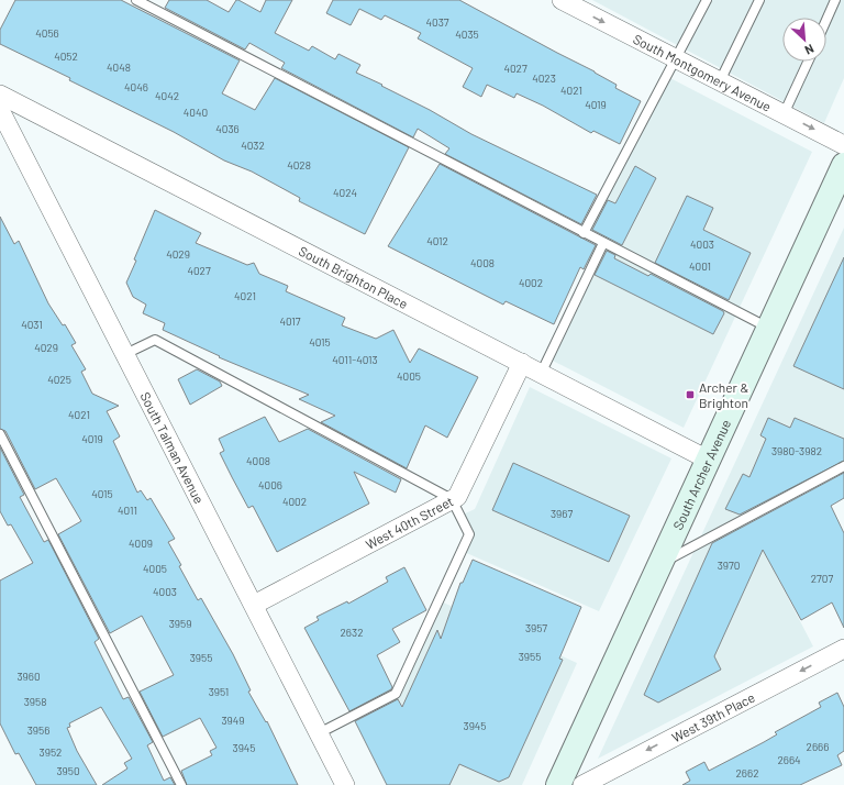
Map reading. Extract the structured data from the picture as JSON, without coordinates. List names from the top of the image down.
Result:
{
  "streets": {
    "main road": ["South Archer Avenue"],
    "street": [
      "South Montgomery Avenue",
      "South Brighton Place",
      "South Talman Avenue",
      "West 40th Street",
      "West 39th Place"
    ]
  },
  "crossings": [
    ["South Brighton Place", "South Archer Avenue"],
    ["South Brighton Place", "West 40th Street"],
    ["South Talman Avenue", "West 40th Street"]
  ],
  "one_way": ["South Montgomery Avenue", "West 39th Place"],
  "places": {
    "transit": ["Archer & Brighton"]
  },
  "house_numbers": [
    "4037",
    "4056",
    "4035",
    "4052",
    "4048",
    "4027",
    "4023",
    "4046",
    "4021",
    "4042",
    "4019",
    "4040",
    "4036",
    "4032",
    "4028",
    "4024",
    "4012",
    "4003",
    "4029",
    "4008",
    "4001",
    "4027",
    "4002",
    "4021",
    "4017",
    "4031",
    "4015",
    "4029",
    "4011-4013",
    "4005",
    "4025",
    "4021",
    "4019",
    "3980-3982",
    "4008",
    "4006",
    "4015",
    "4002",
    "4011",
    "3967",
    "4009",
    "3970",
    "4005",
    "2707",
    "4003",
    "3959",
    "3957",
    "2632",
    "3955",
    "3955",
    "3960",
    "3951",
    "3958",
    "3949",
    "3945",
    "3956",
    "2666",
    "3945",
    "3952",
    "2664",
    "3950",
    "2662"
  ],
  "north": "bottom right"
}
